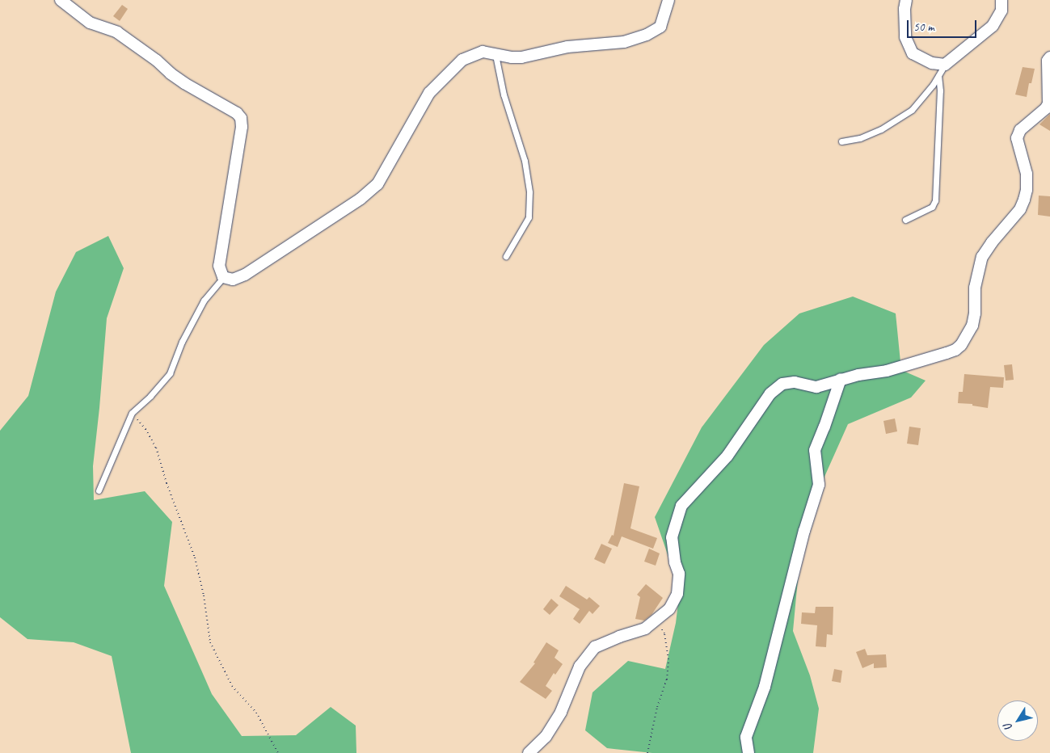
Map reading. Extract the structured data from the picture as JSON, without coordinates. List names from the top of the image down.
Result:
{
  "scale_bar": "50 m",
  "north": "bottom left"
}
